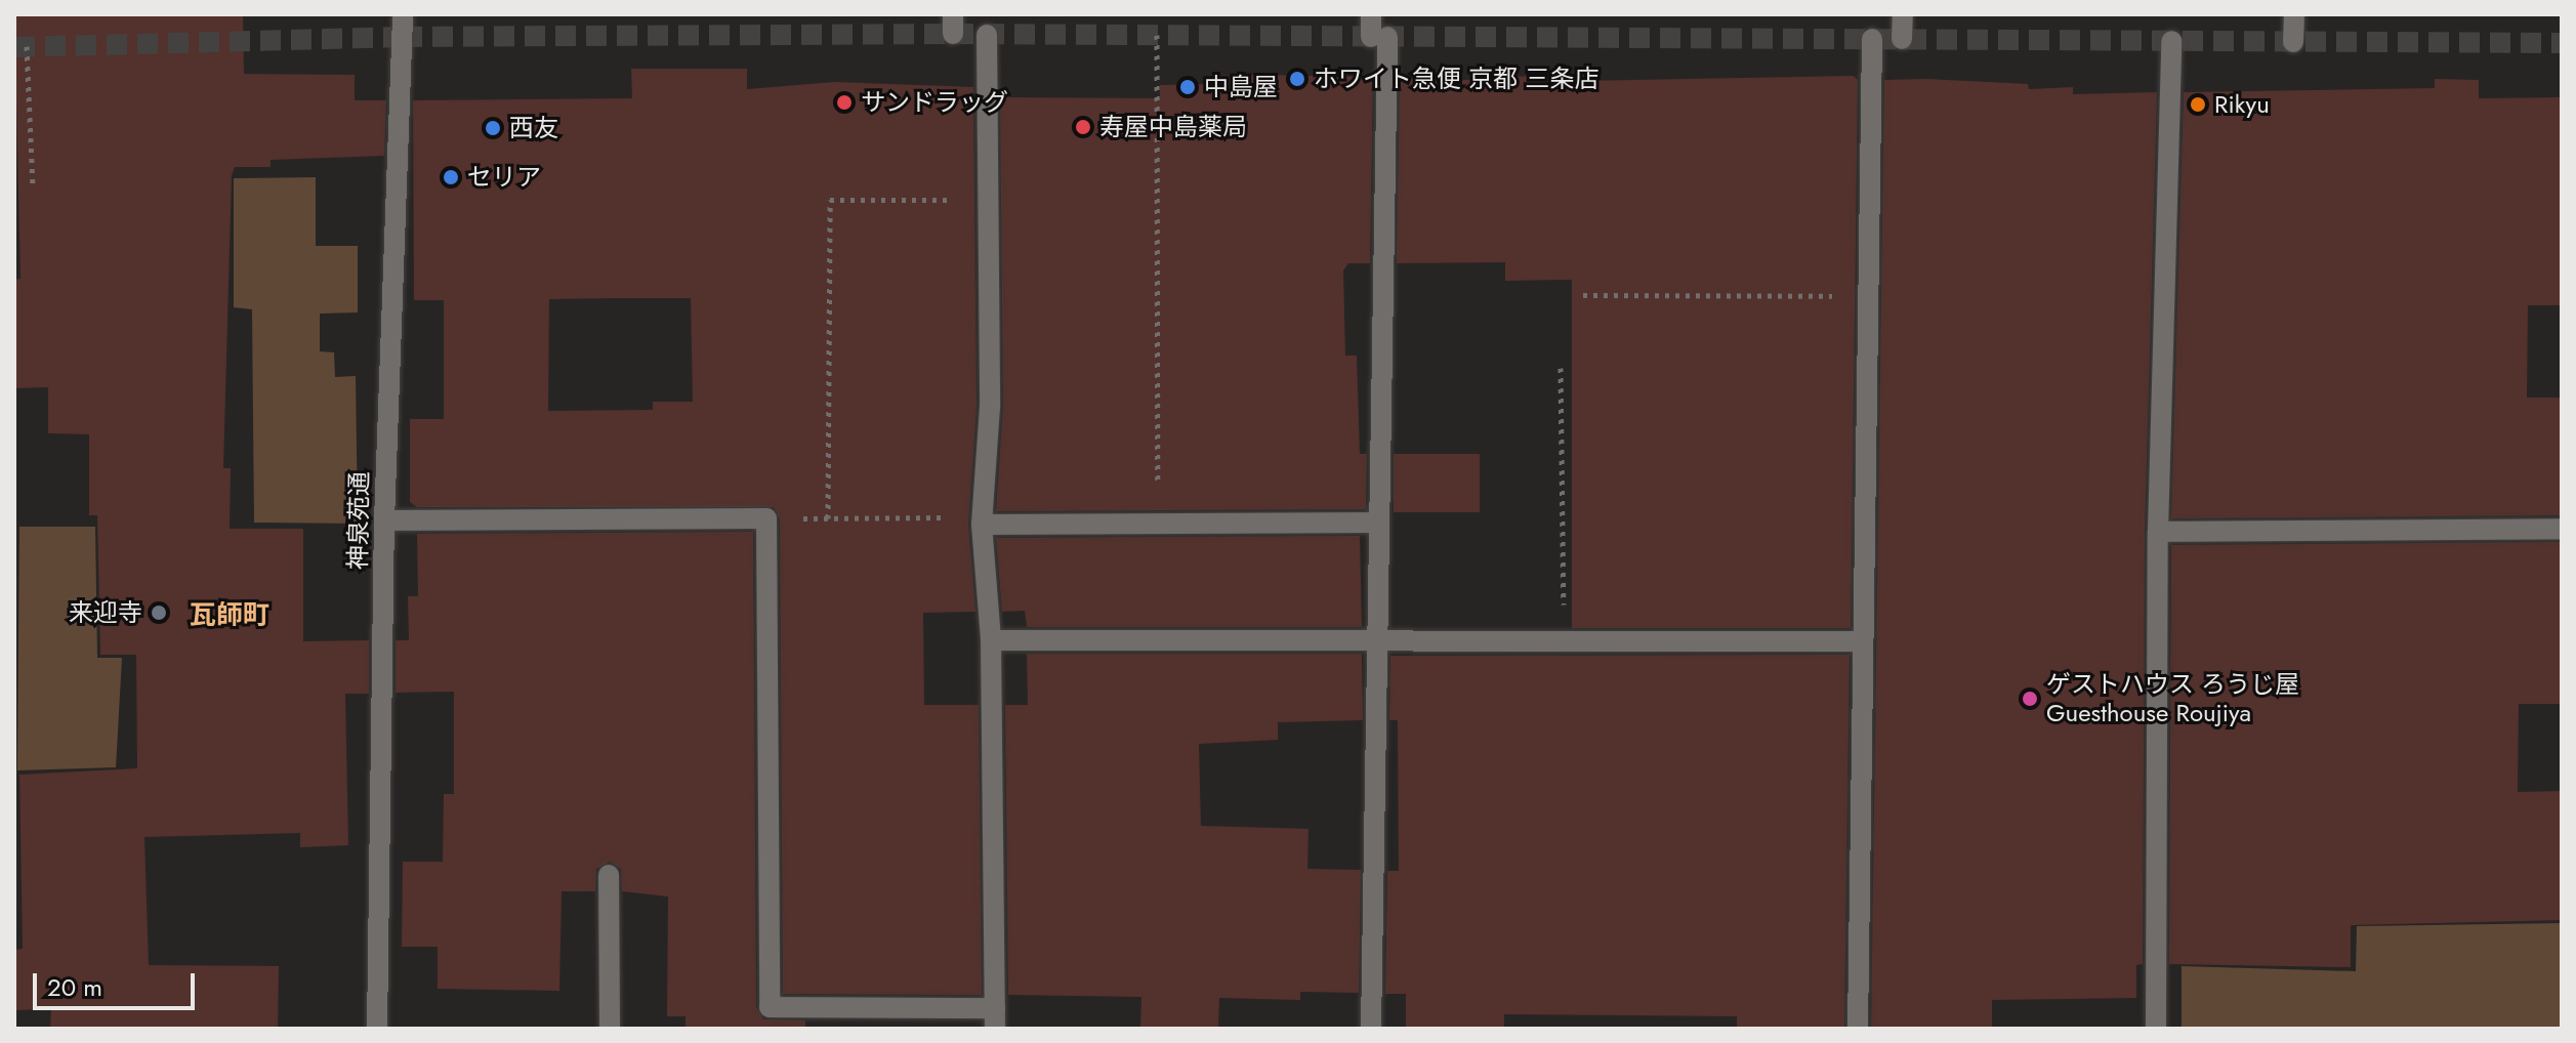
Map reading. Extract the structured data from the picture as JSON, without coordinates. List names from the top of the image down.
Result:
{
  "streets": {
    "street": ["神泉苑通"]
  },
  "districts": ["瓦師町"],
  "places": [
    "ホワイト急便 京都 三条店",
    "中島屋",
    "サンドラッグ",
    "Rikyu",
    "寿屋中島薬局",
    "西友",
    "セリア",
    "来迎寺",
    "ゲストハウス ろうじ屋 Guesthouse Roujiya"
  ],
  "scale_bar": "20 m"
}
